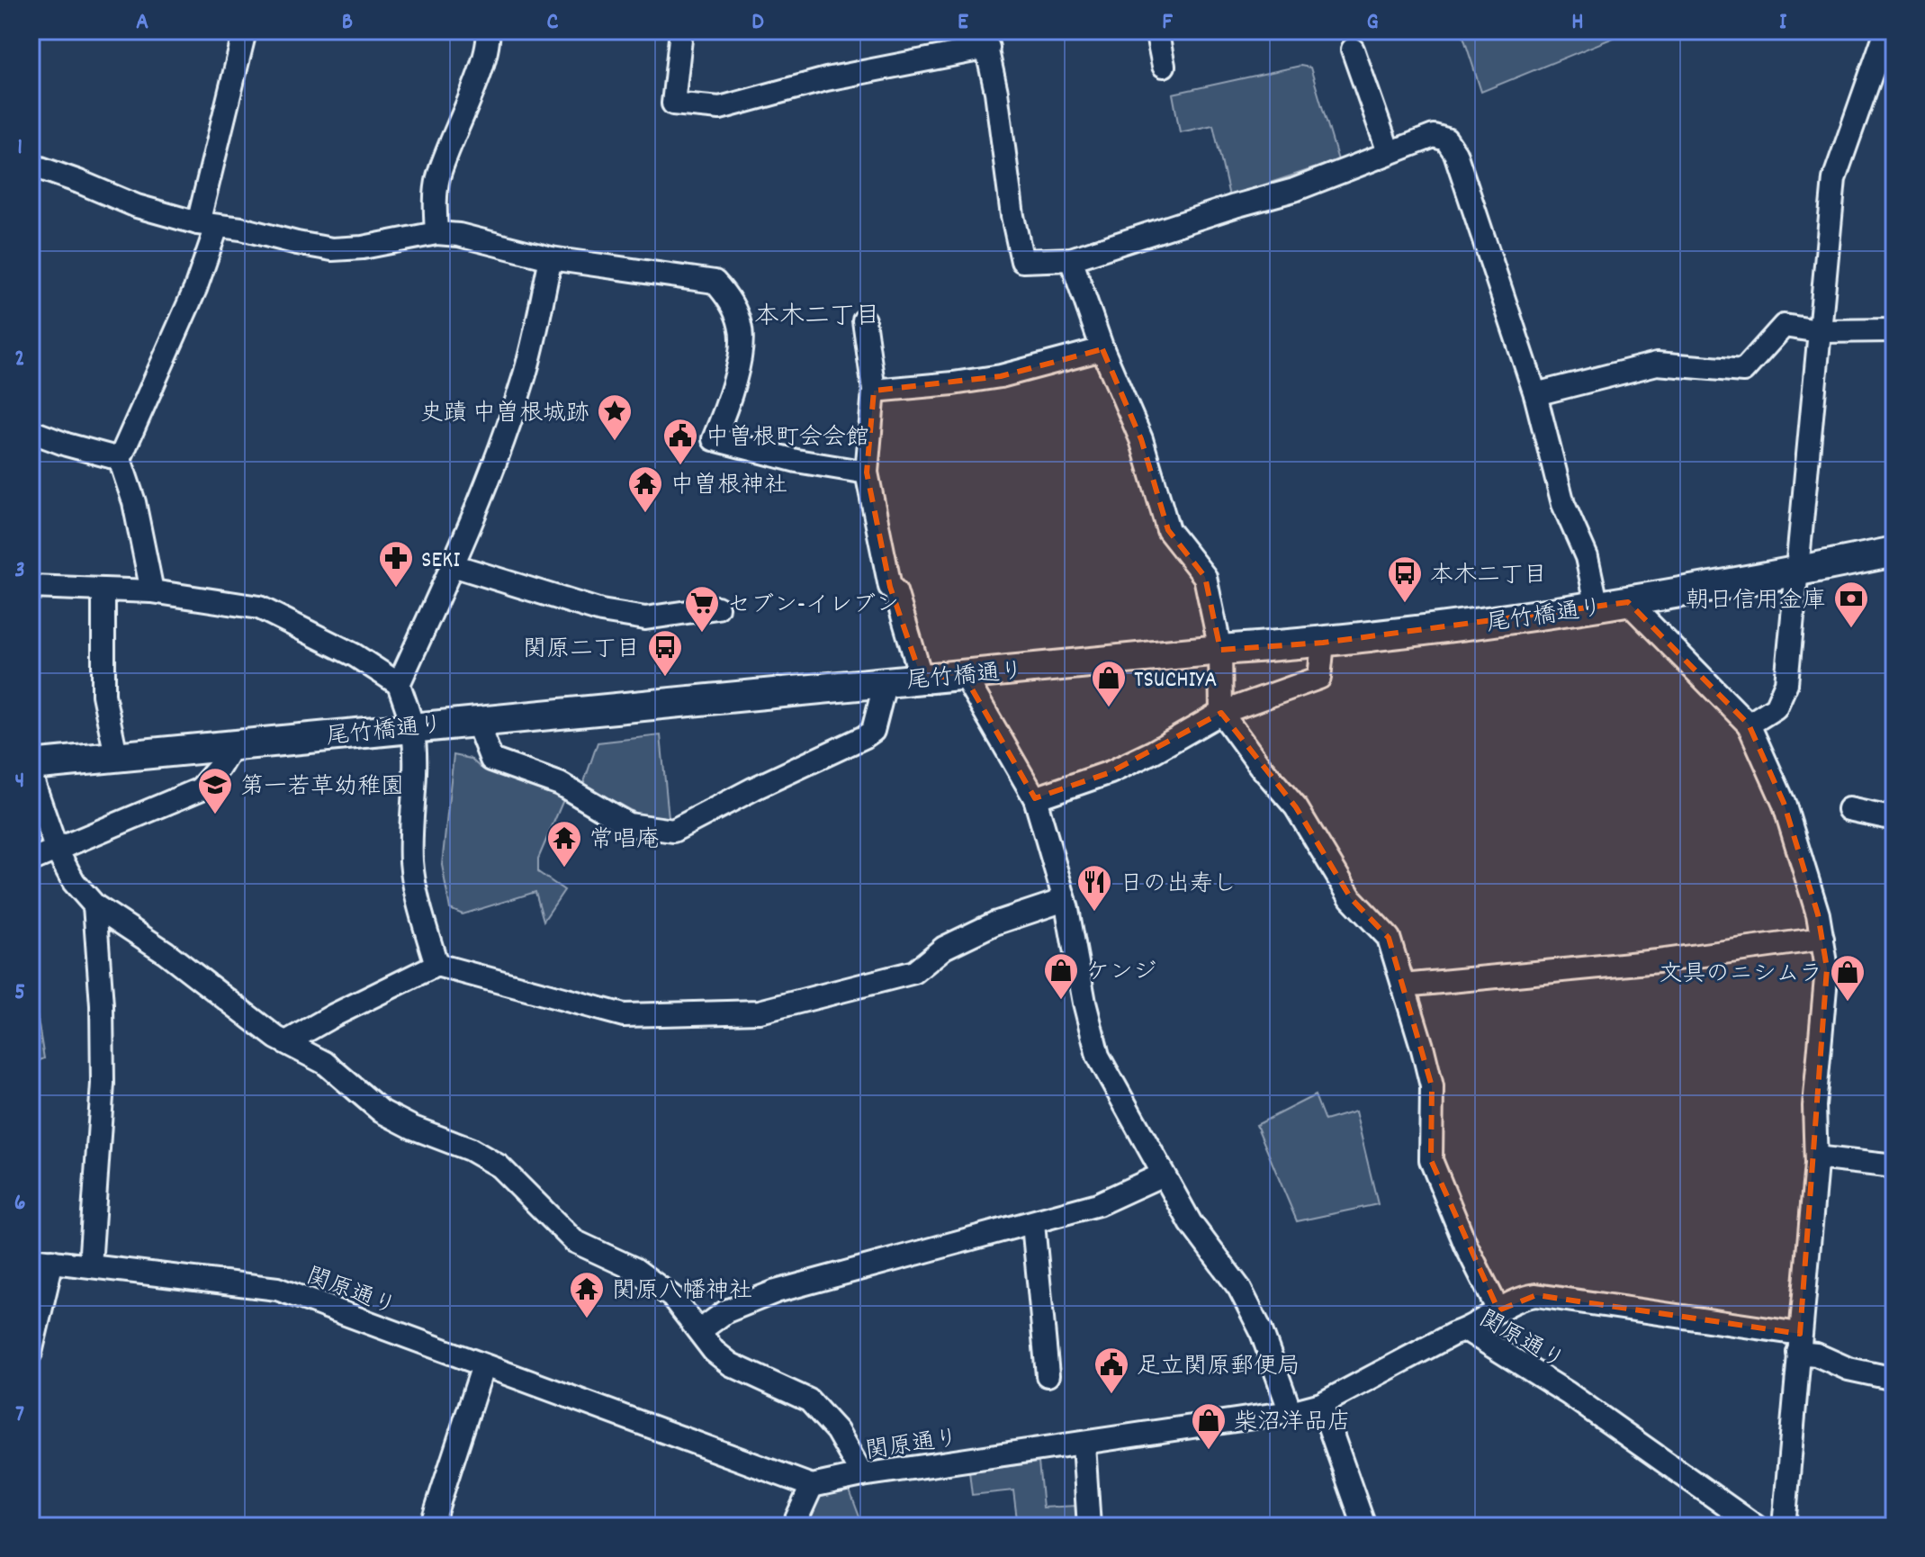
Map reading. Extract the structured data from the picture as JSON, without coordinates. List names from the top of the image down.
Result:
{
  "streets": {
    "main road": ["尾竹橋通り"],
    "street": ["関原通り"]
  },
  "districts": ["本木二丁目"],
  "places": {
    "place": ["史蹟 中曽根城跡"],
    "public building": ["中曽根町会会館", "足立関原郵便局"],
    "temple": ["中曽根神社", "常唱庵", "関原八幡神社"],
    "pharmacy": ["SEKI"],
    "bus stop": ["本木二丁目", "関原二丁目"],
    "bank": ["朝日信用金庫"],
    "supermarket": ["セブン-イレブン"],
    "shop": [
      "TSUCHIYA",
      "ケンジ",
      "文具のニシムラ",
      "柴沼洋品店"
    ],
    "school or university": ["第一若草幼稚園"],
    "restaurant": ["日の出寿し"]
  },
  "grid": {
    "columns": [
      "A",
      "B",
      "C",
      "D",
      "E",
      "F",
      "G",
      "H",
      "I"
    ],
    "rows": [
      "1",
      "2",
      "3",
      "4",
      "5",
      "6",
      "7"
    ]
  }
}
